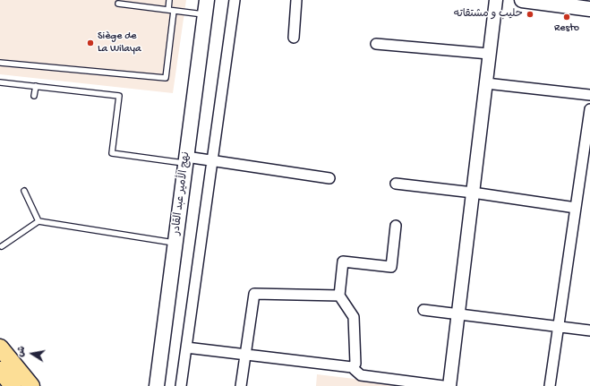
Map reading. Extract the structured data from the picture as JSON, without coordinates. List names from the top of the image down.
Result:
{
  "streets": {
    "main road": ["نهج الأمير عبد القادر"]
  },
  "places": ["حليب و مشتقاته", "Resto", "Siège de La Wilaya"],
  "north": "left"
}
